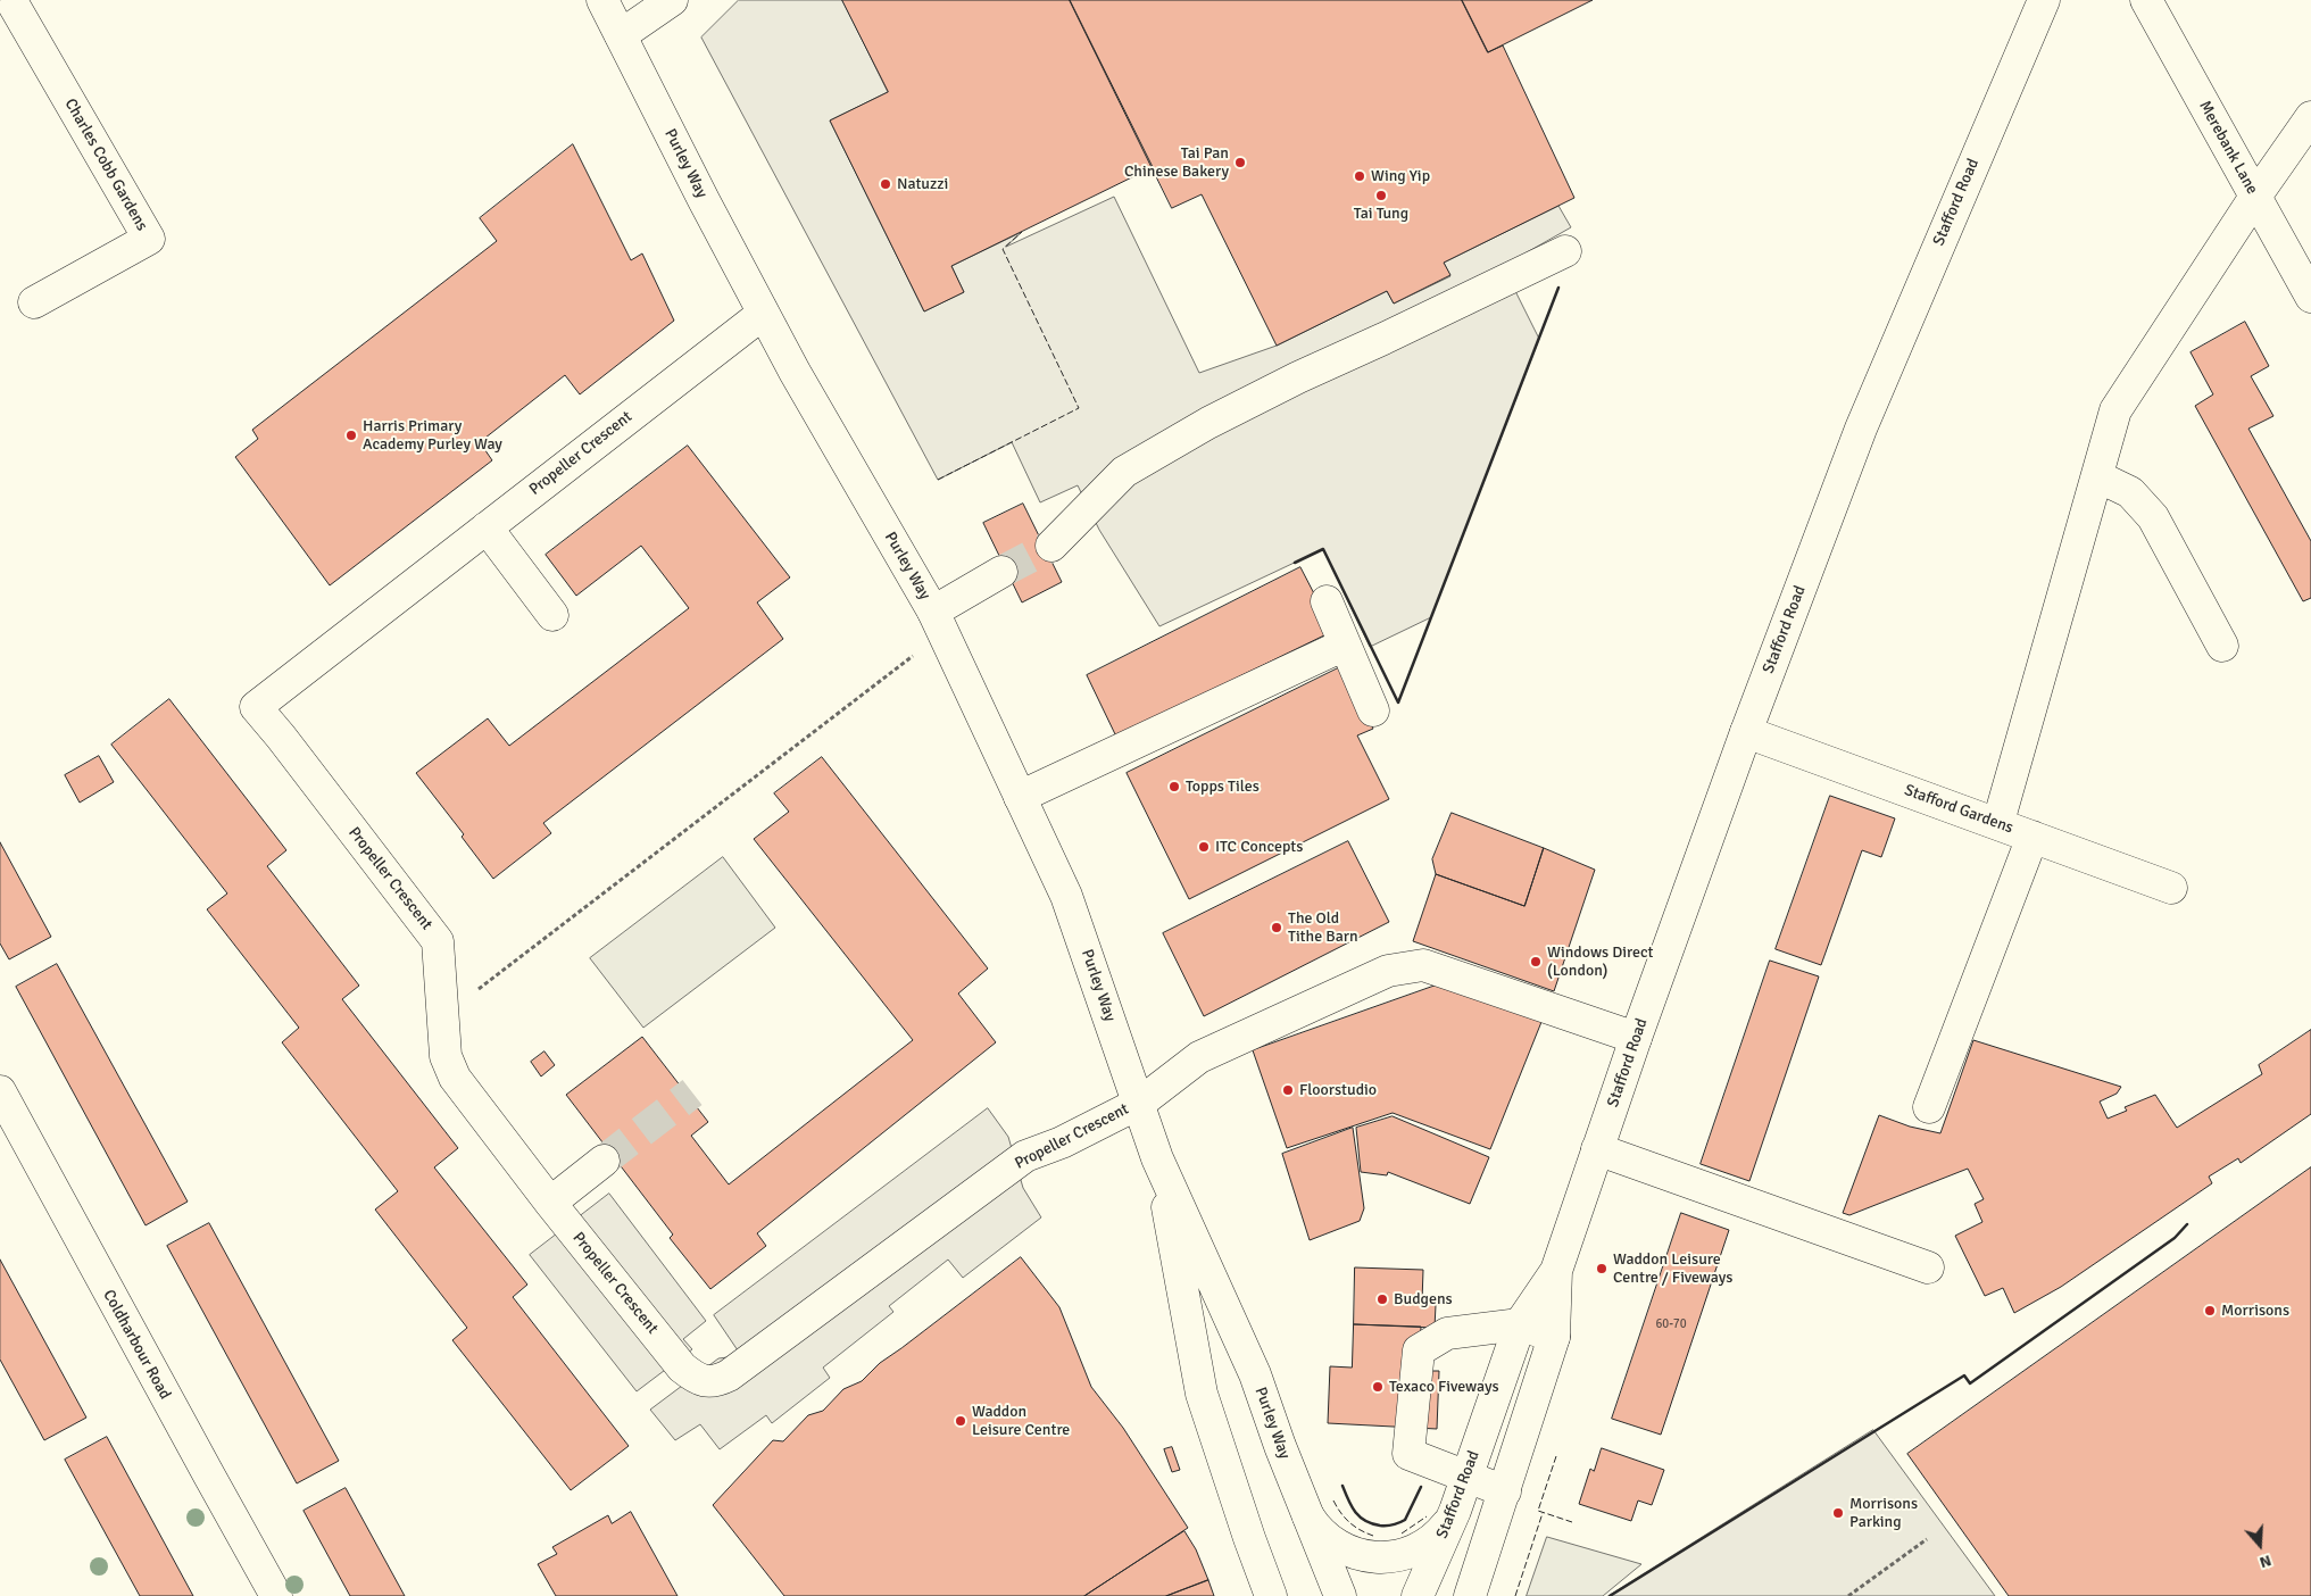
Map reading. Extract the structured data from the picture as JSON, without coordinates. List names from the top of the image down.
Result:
{
  "streets": {
    "main road": [
      "Merebank Lane",
      "Purley Way",
      "Charles Cobb Gardens",
      "Stafford Road",
      "Propeller Crescent",
      "Stafford Gardens",
      "Coldharbour Road"
    ]
  },
  "crossings": [
    ["Purley Way", "Propeller Crescent"],
    ["Stafford Road", "Propeller Crescent"],
    ["Stafford Road", "Stafford Gardens"]
  ],
  "places": [
    "Tai Pan Chinese Bakery",
    "Wing Yip",
    "Natuzzi",
    "Tai Tung",
    "Harris Primary Academy Purley Way",
    "Topps Tiles",
    "ITC Concepts",
    "The Old Tithe Barn",
    "Windows Direct (London)",
    "Floorstudio",
    "Waddon Leisure Centre / Fiveways",
    "Budgens",
    "Morrisons",
    "Texaco Fiveways",
    "Waddon Leisure Centre",
    "Morrisons Parking"
  ],
  "house_numbers": ["60-70"],
  "north": "bottom"
}
